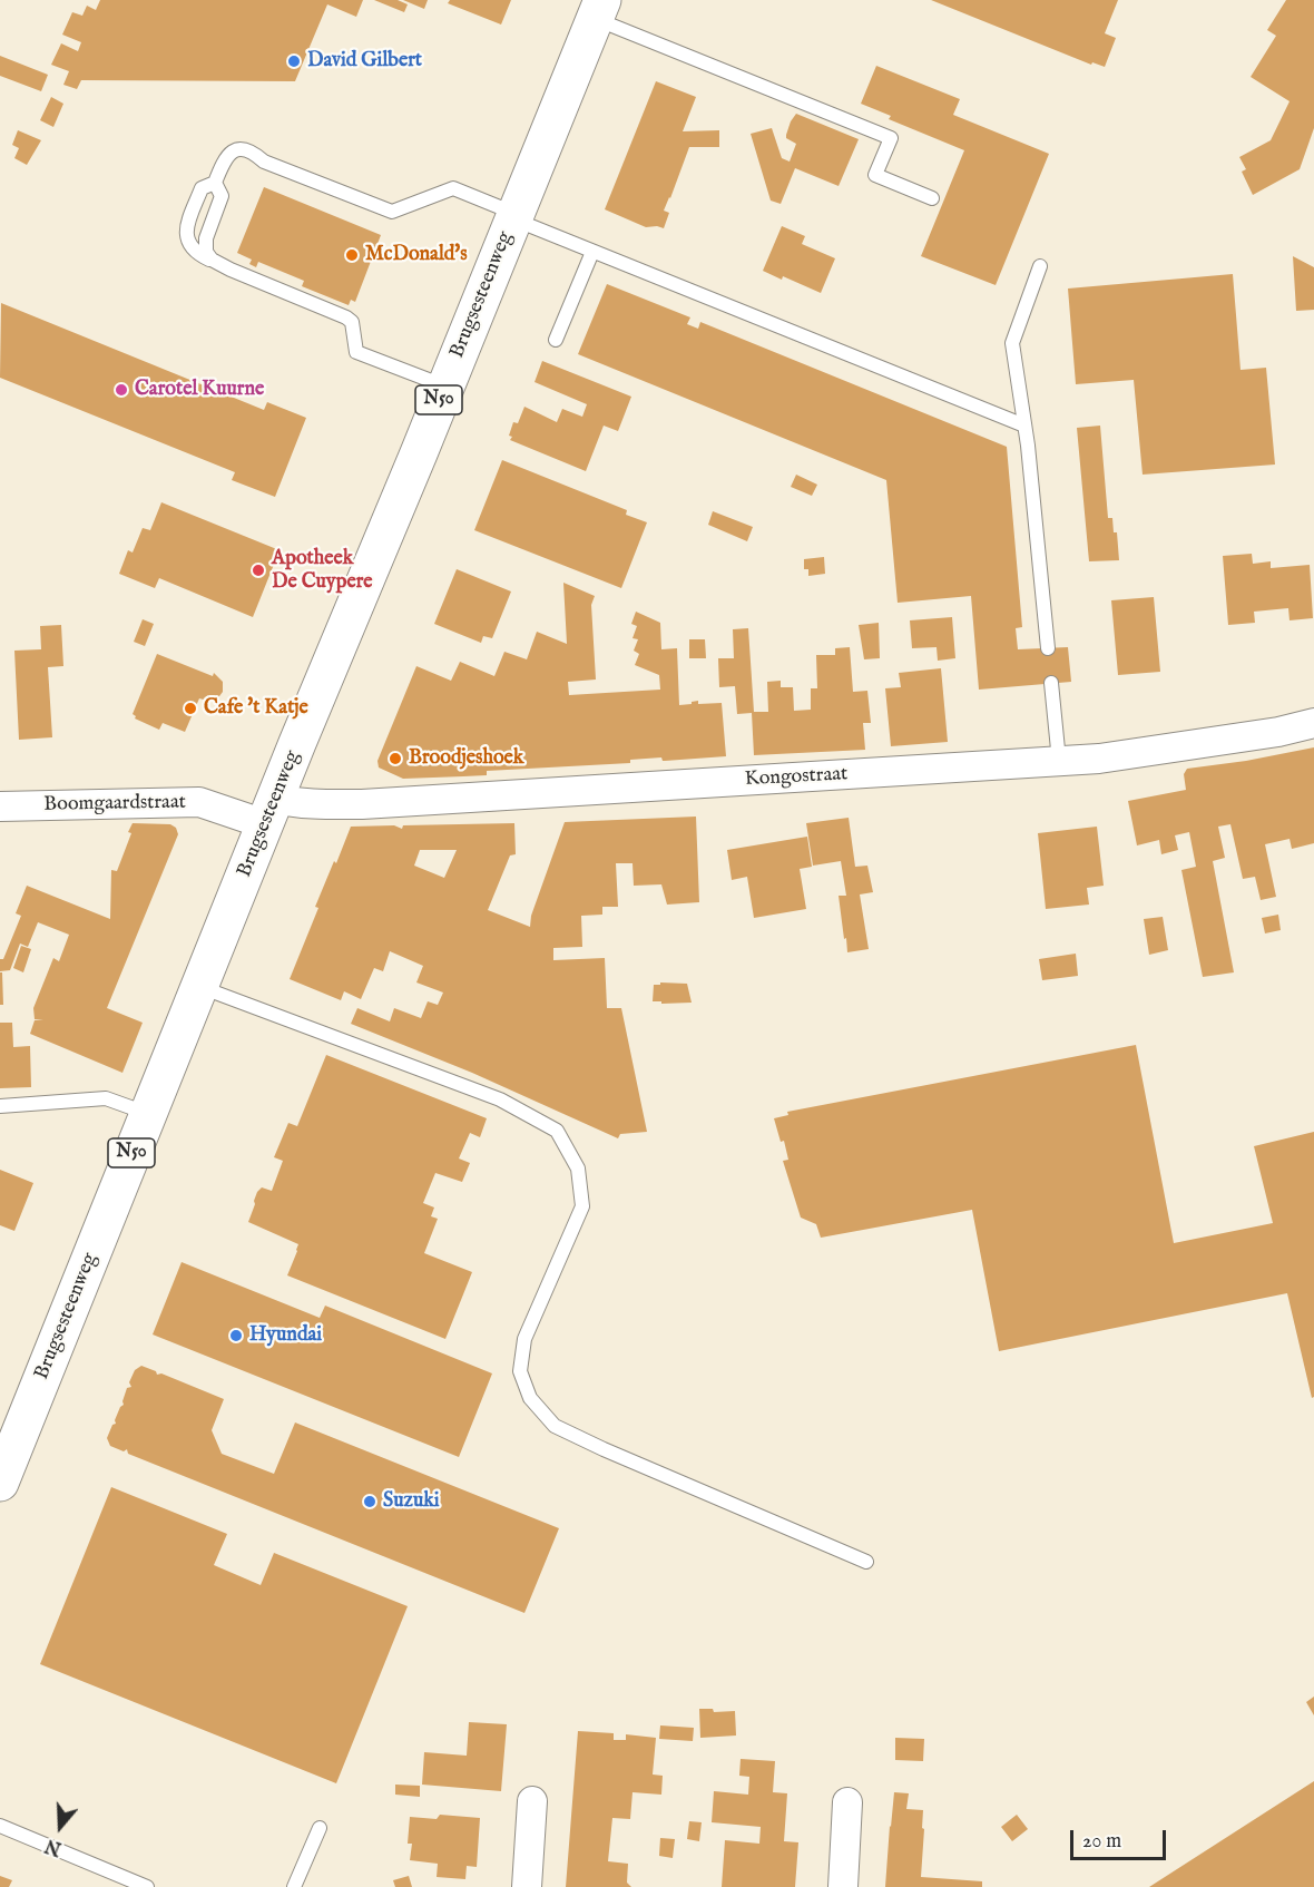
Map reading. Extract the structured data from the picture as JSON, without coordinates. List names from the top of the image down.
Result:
{
  "streets": {
    "main road": ["Brugsesteenweg", "N50"],
    "street": ["Kongostraat", "Boomgaardstraat"]
  },
  "crossings": [
    ["Brugsesteenweg", "Kongostraat"],
    ["Brugsesteenweg", "Boomgaardstraat"],
    ["Kongostraat", "Boomgaardstraat"]
  ],
  "places": [
    "David Gilbert",
    "McDonald's",
    "Carotel Kuurne",
    "Apotheek De Cuypere",
    "Cafe 't Katje",
    "Broodjeshoek",
    "Hyundai",
    "Suzuki"
  ],
  "scale_bar": "20 m",
  "north": "bottom"
}
